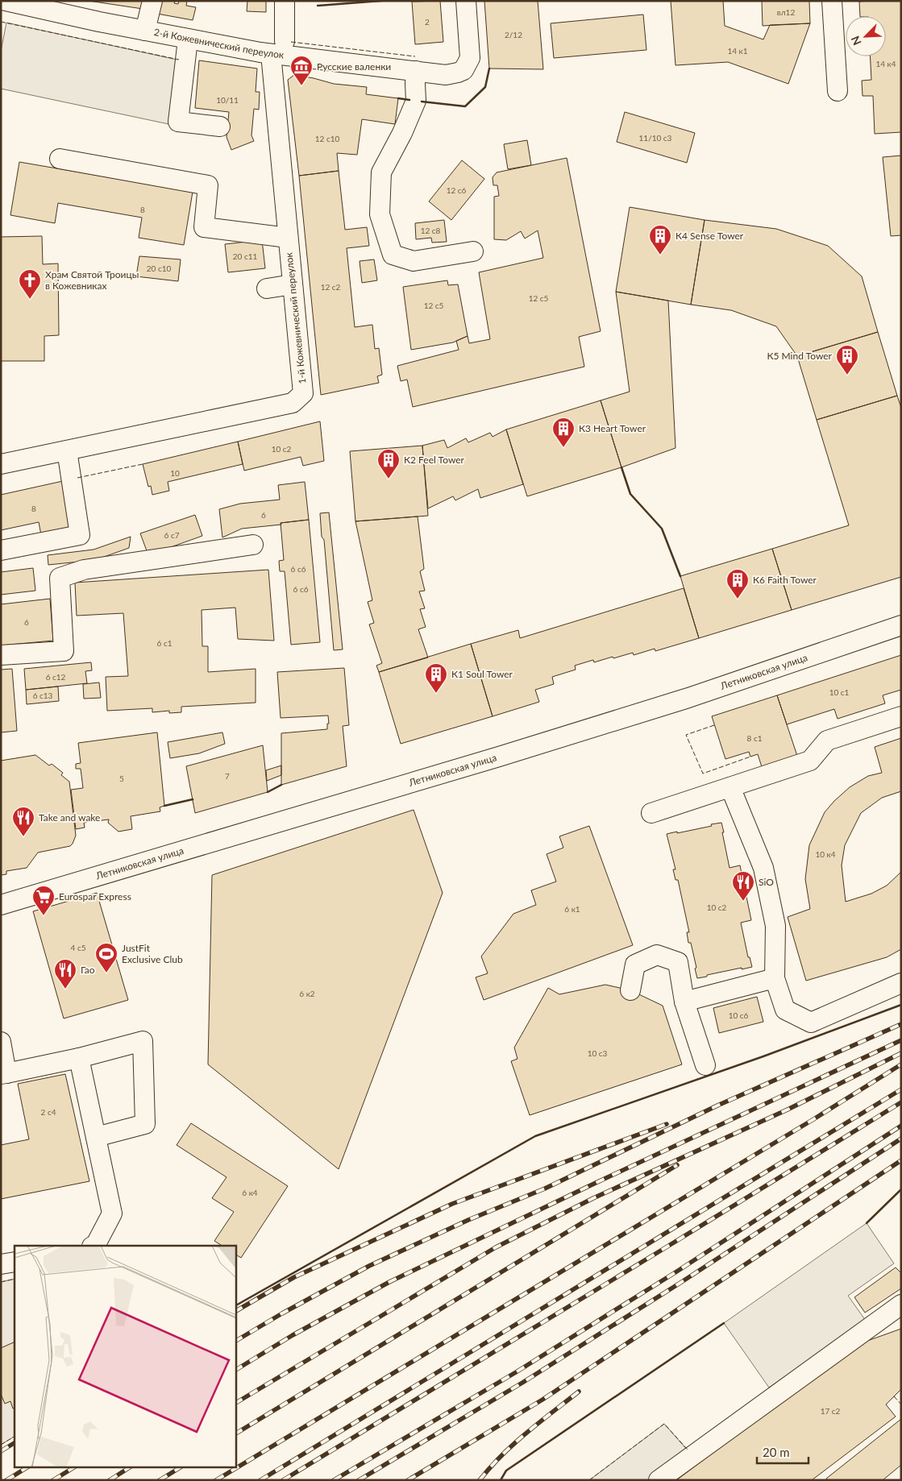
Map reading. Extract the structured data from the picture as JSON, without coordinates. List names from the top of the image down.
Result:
{
  "streets": {
    "street": ["2-й Кожевнический переулок", "1-й Кожевнический переулок", "Летниковская улица"]
  },
  "crossings": [
    ["2-й Кожевнический переулок", "1-й Кожевнический переулок"]
  ],
  "places": {
    "museum": ["Русские валенки"],
    "building": [
      "К4 Sense Tower",
      "К5 Mind Tower",
      "К3 Heart Tower",
      "К2 Feel Tower",
      "К6 Faith Tower",
      "К1 Soul Tower"
    ],
    "church": ["Храм Святой Троицы в Кожевниках"],
    "restaurant": ["Take and wake", "SiO", "Гао"],
    "supermarket": ["Eurospar Express"],
    "sports": ["JustFit Exclusive Club"]
  },
  "house_numbers": [
    "вл12",
    "2",
    "2/12",
    "14 к1",
    "14 к4",
    "10/11",
    "11/10 с3",
    "12 с10",
    "12 с6",
    "8",
    "12 с8",
    "20 с11",
    "20 с10",
    "12 с2",
    "12 с5",
    "12 с5",
    "10 с2",
    "10",
    "8",
    "6",
    "6 с7",
    "6 с6",
    "6 с6",
    "6",
    "6 с1",
    "6 с12",
    "10 с1",
    "6 с13",
    "8 с1",
    "7",
    "5",
    "10 к4",
    "10 с2",
    "6 к1",
    "4 с5",
    "6 к2",
    "10 с6",
    "10 с3",
    "2 с4",
    "6 к4",
    "17 с2"
  ],
  "scale_bar": "20 m",
  "north": "bottom left"
}
